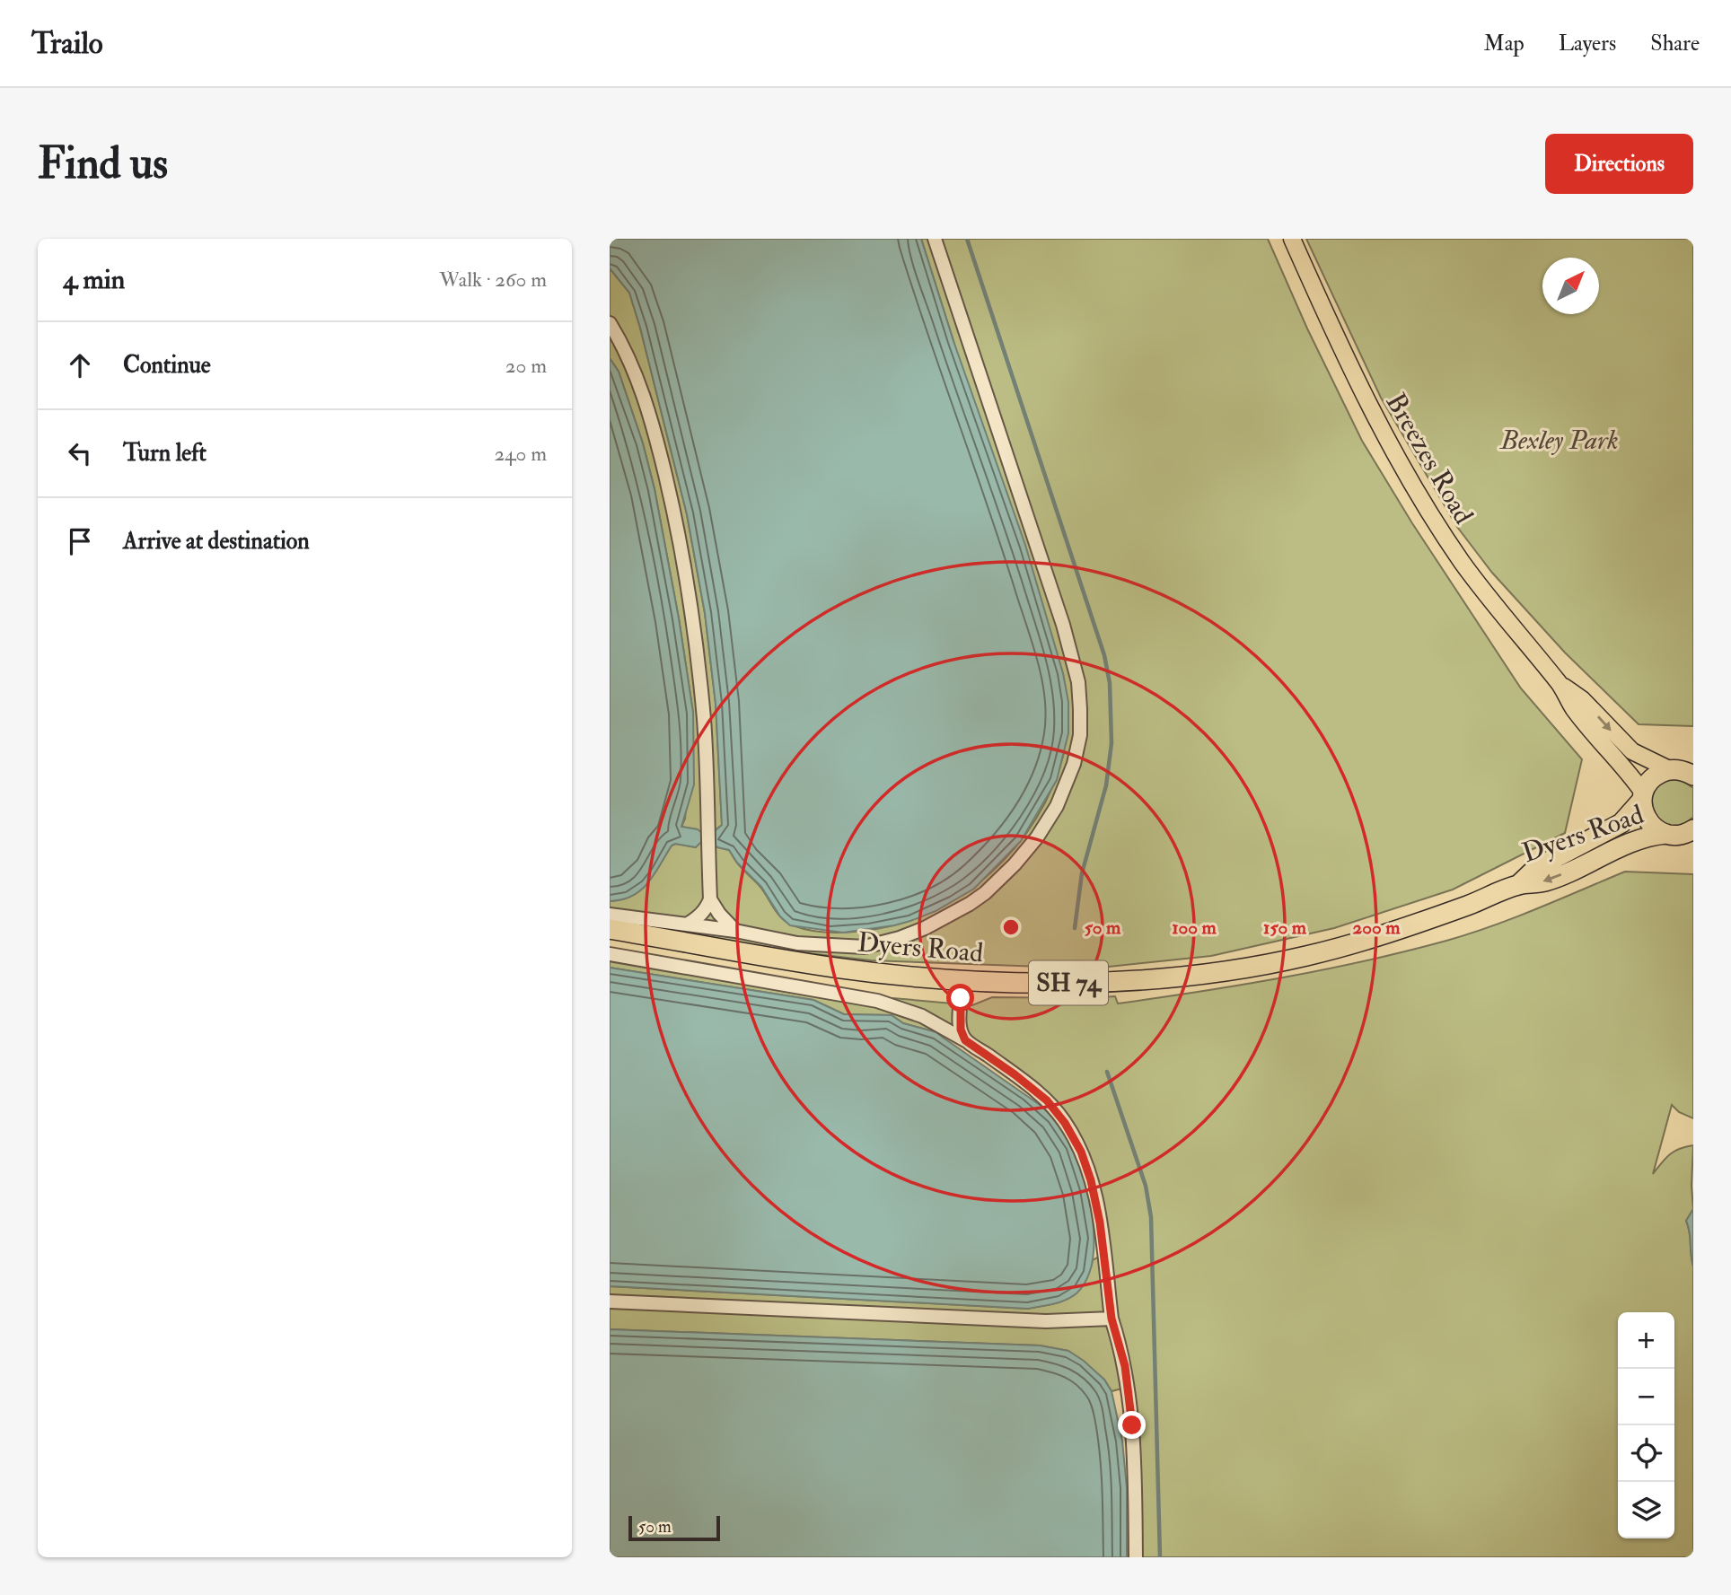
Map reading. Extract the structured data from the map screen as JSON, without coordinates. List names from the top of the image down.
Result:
{
  "streets": {
    "highway": ["Dyers Road", "SH 74"],
    "main road": ["Breezes Road"]
  },
  "crossings": [
    ["Breezes Road", "Dyers Road"],
    ["Breezes Road", "SH 74"],
    ["Dyers Road", "SH 74"]
  ],
  "parks": ["Bexley Park"],
  "scale_bar": "50 m",
  "north": "top right",
  "page": {
    "header": "Trailo",
    "nav": ["Map", "Layers", "Share"],
    "buttons": "Directions",
    "title": "Find us",
    "heading": ["4 min", "Walk · 260 m"],
    "list": [
      ["Continue", "20 m"],
      ["Turn left", "240 m"],
      "Arrive at destination"
    ],
    "map_buttons": ["+", "−"],
    "scale": "50 m"
  },
  "rings": [
    "50 m",
    "100 m",
    "150 m",
    "200 m"
  ]
}
